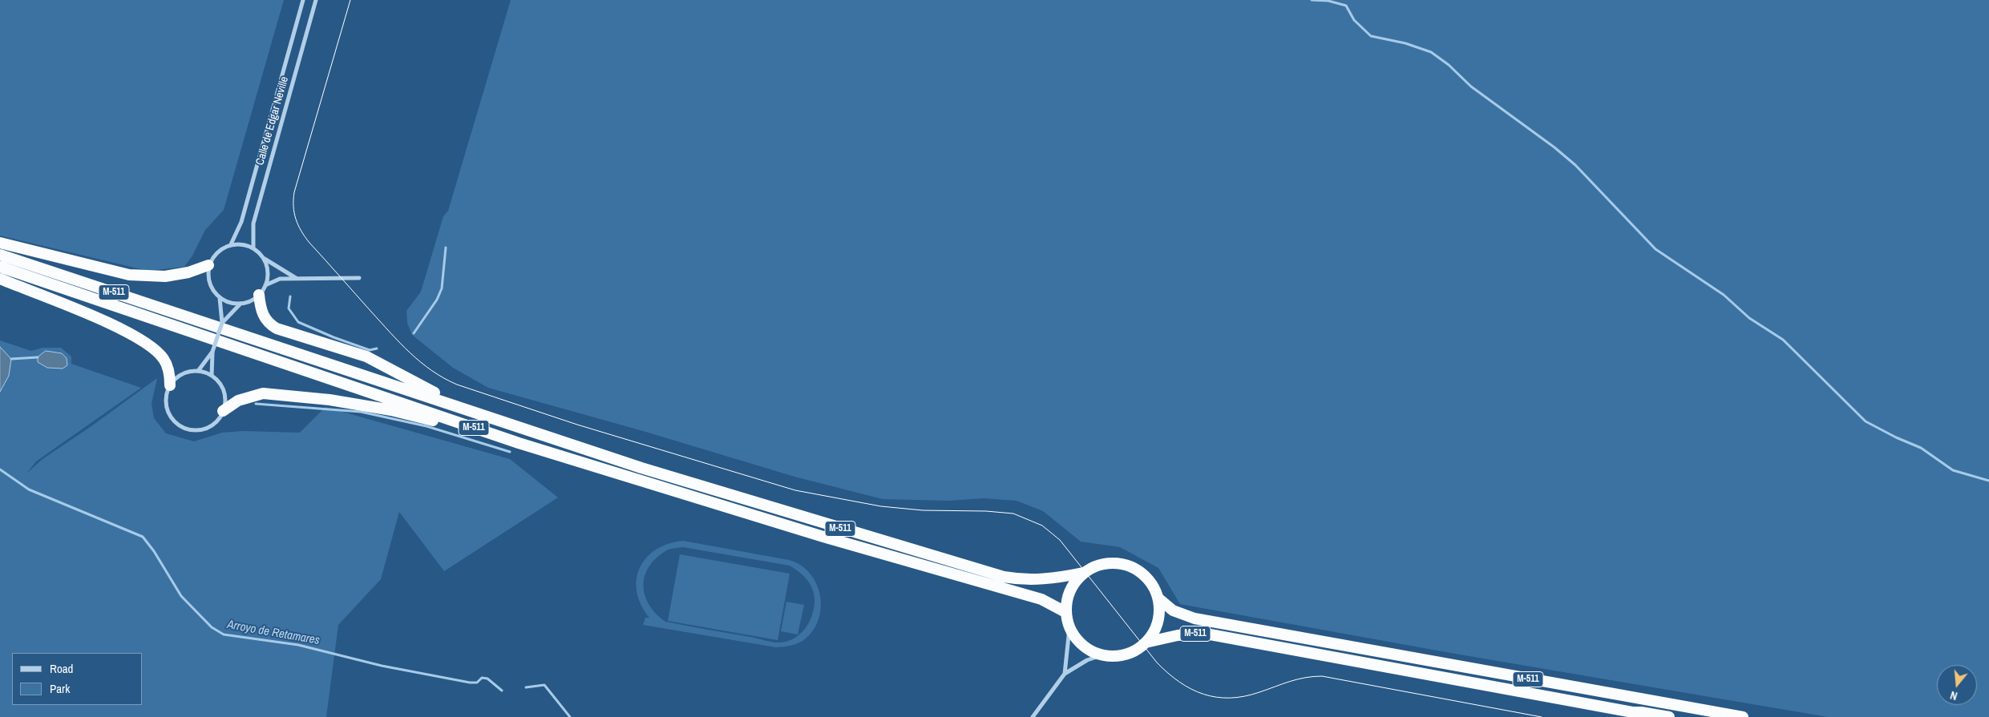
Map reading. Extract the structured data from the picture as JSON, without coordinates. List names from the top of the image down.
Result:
{
  "streets": {
    "highway": ["M-511"],
    "street": ["Calle de Edgar Neville"]
  },
  "water": ["Arroyo de Retamares"],
  "legend": ["Road", "Park"],
  "north": "bottom"
}
